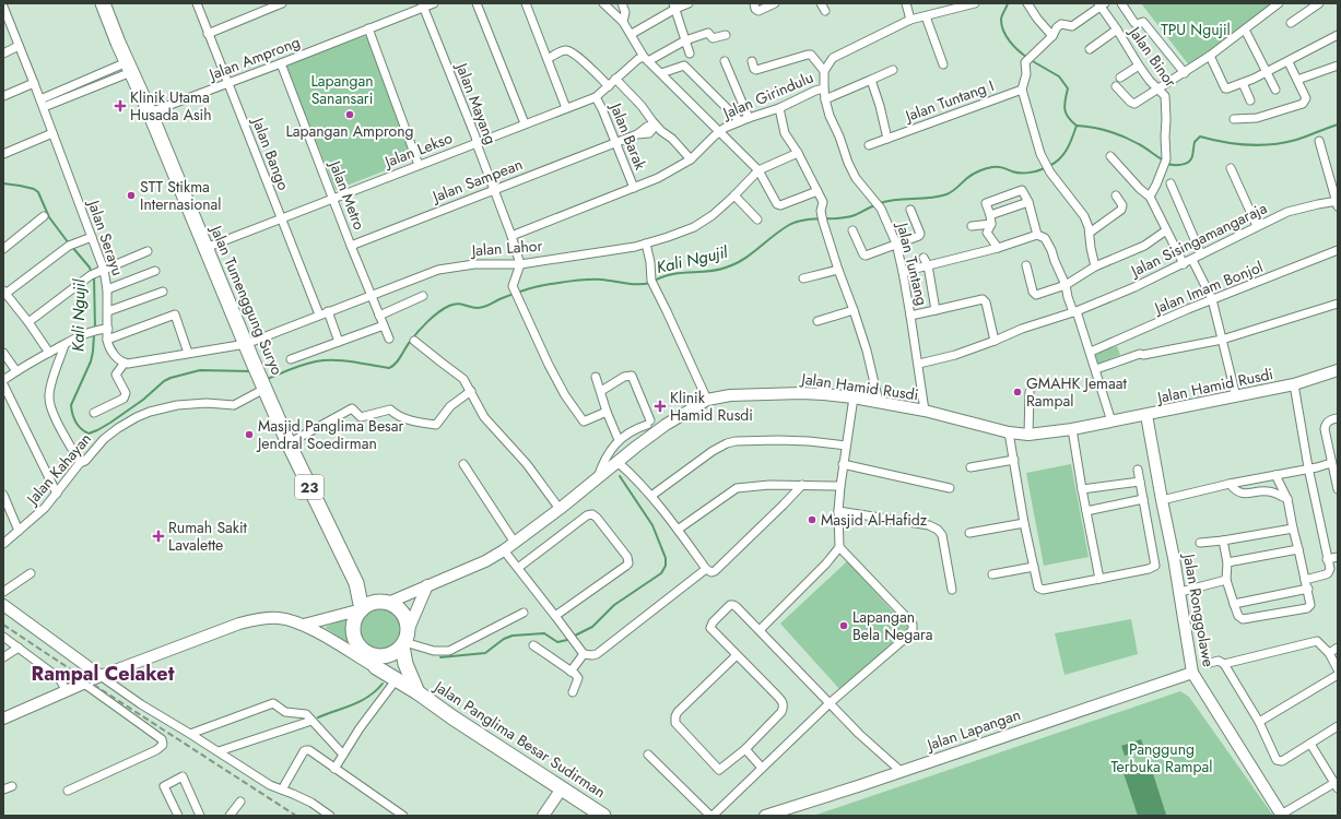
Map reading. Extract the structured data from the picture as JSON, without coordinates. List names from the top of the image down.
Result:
{
  "streets": {
    "highway": ["Jalan Tumenggung Suryo", "23", "Jalan Panglima Besar Sudirman"],
    "street": [
      "Jalan Binor",
      "Jalan Amprong",
      "Jalan Girindulu",
      "Jalan Tuntang I",
      "Jalan Mayang",
      "Jalan Barak",
      "Jalan Lekso",
      "Jalan Bango",
      "Jalan Sampean",
      "Jalan Metro",
      "Jalan Serayu",
      "Jalan Sisingamangaraja",
      "Jalan Lahor",
      "Jalan Tuntang",
      "Jalan Imam Bonjol",
      "Jalan Hamid Rusdi",
      "Jalan Kahayan",
      "Jalan Ronggolawe",
      "Jalan Lapangan"
    ]
  },
  "crossings": [
    ["Jalan Amprong", "Jalan Mayang"],
    ["Jalan Amprong", "Jalan Bango"],
    ["Jalan Amprong", "Jalan Metro"],
    ["Jalan Amprong", "Jalan Tumenggung Suryo"],
    ["Jalan Girindulu", "Jalan Mayang"],
    ["Jalan Girindulu", "Jalan Barak"],
    ["Jalan Girindulu", "Jalan Tuntang"],
    ["Jalan Mayang", "Jalan Lekso"],
    ["Jalan Mayang", "Jalan Sampean"],
    ["Jalan Mayang", "Jalan Lahor"],
    ["Jalan Barak", "Jalan Lekso"],
    ["Jalan Barak", "Jalan Sampean"],
    ["Jalan Lekso", "Jalan Bango"],
    ["Jalan Lekso", "Jalan Metro"],
    ["Jalan Lekso", "Jalan Tumenggung Suryo"],
    ["Jalan Bango", "Jalan Lahor"],
    ["Jalan Sampean", "Jalan Metro"],
    ["Jalan Metro", "Jalan Lahor"],
    ["Jalan Sisingamangaraja", "Jalan Tuntang"],
    ["Jalan Lahor", "Jalan Tumenggung Suryo"],
    ["Jalan Tuntang", "Jalan Hamid Rusdi"],
    ["Jalan Tumenggung Suryo", "Jalan Hamid Rusdi"],
    ["Jalan Tumenggung Suryo", "Jalan Kahayan"],
    ["Jalan Tumenggung Suryo", "23"],
    ["Jalan Tumenggung Suryo", "Jalan Panglima Besar Sudirman"],
    ["Jalan Hamid Rusdi", "23"],
    ["Jalan Hamid Rusdi", "Jalan Ronggolawe"],
    ["Jalan Hamid Rusdi", "Jalan Panglima Besar Sudirman"],
    ["23", "Jalan Panglima Besar Sudirman"],
    ["Jalan Ronggolawe", "Jalan Lapangan"]
  ],
  "districts": ["Rampal Celaket"],
  "water": ["Kali Ngujil"],
  "parks": ["TPU Ngujil", "Lapangan Sanansari", "Panggung Terbuka Rampal"],
  "places": {
    "health": ["Klinik Utama Husada Asih", "Klinik Hamid Rusdi", "Rumah Sakit Lavalette"],
    "other": [
      "Lapangan Amprong",
      "STT Stikma Internasional",
      "GMAHK Jemaat Rampal",
      "Masjid Panglima Besar Jendral Soedirman",
      "Masjid Al-Hafidz",
      "Lapangan Bela Negara"
    ]
  }
}
